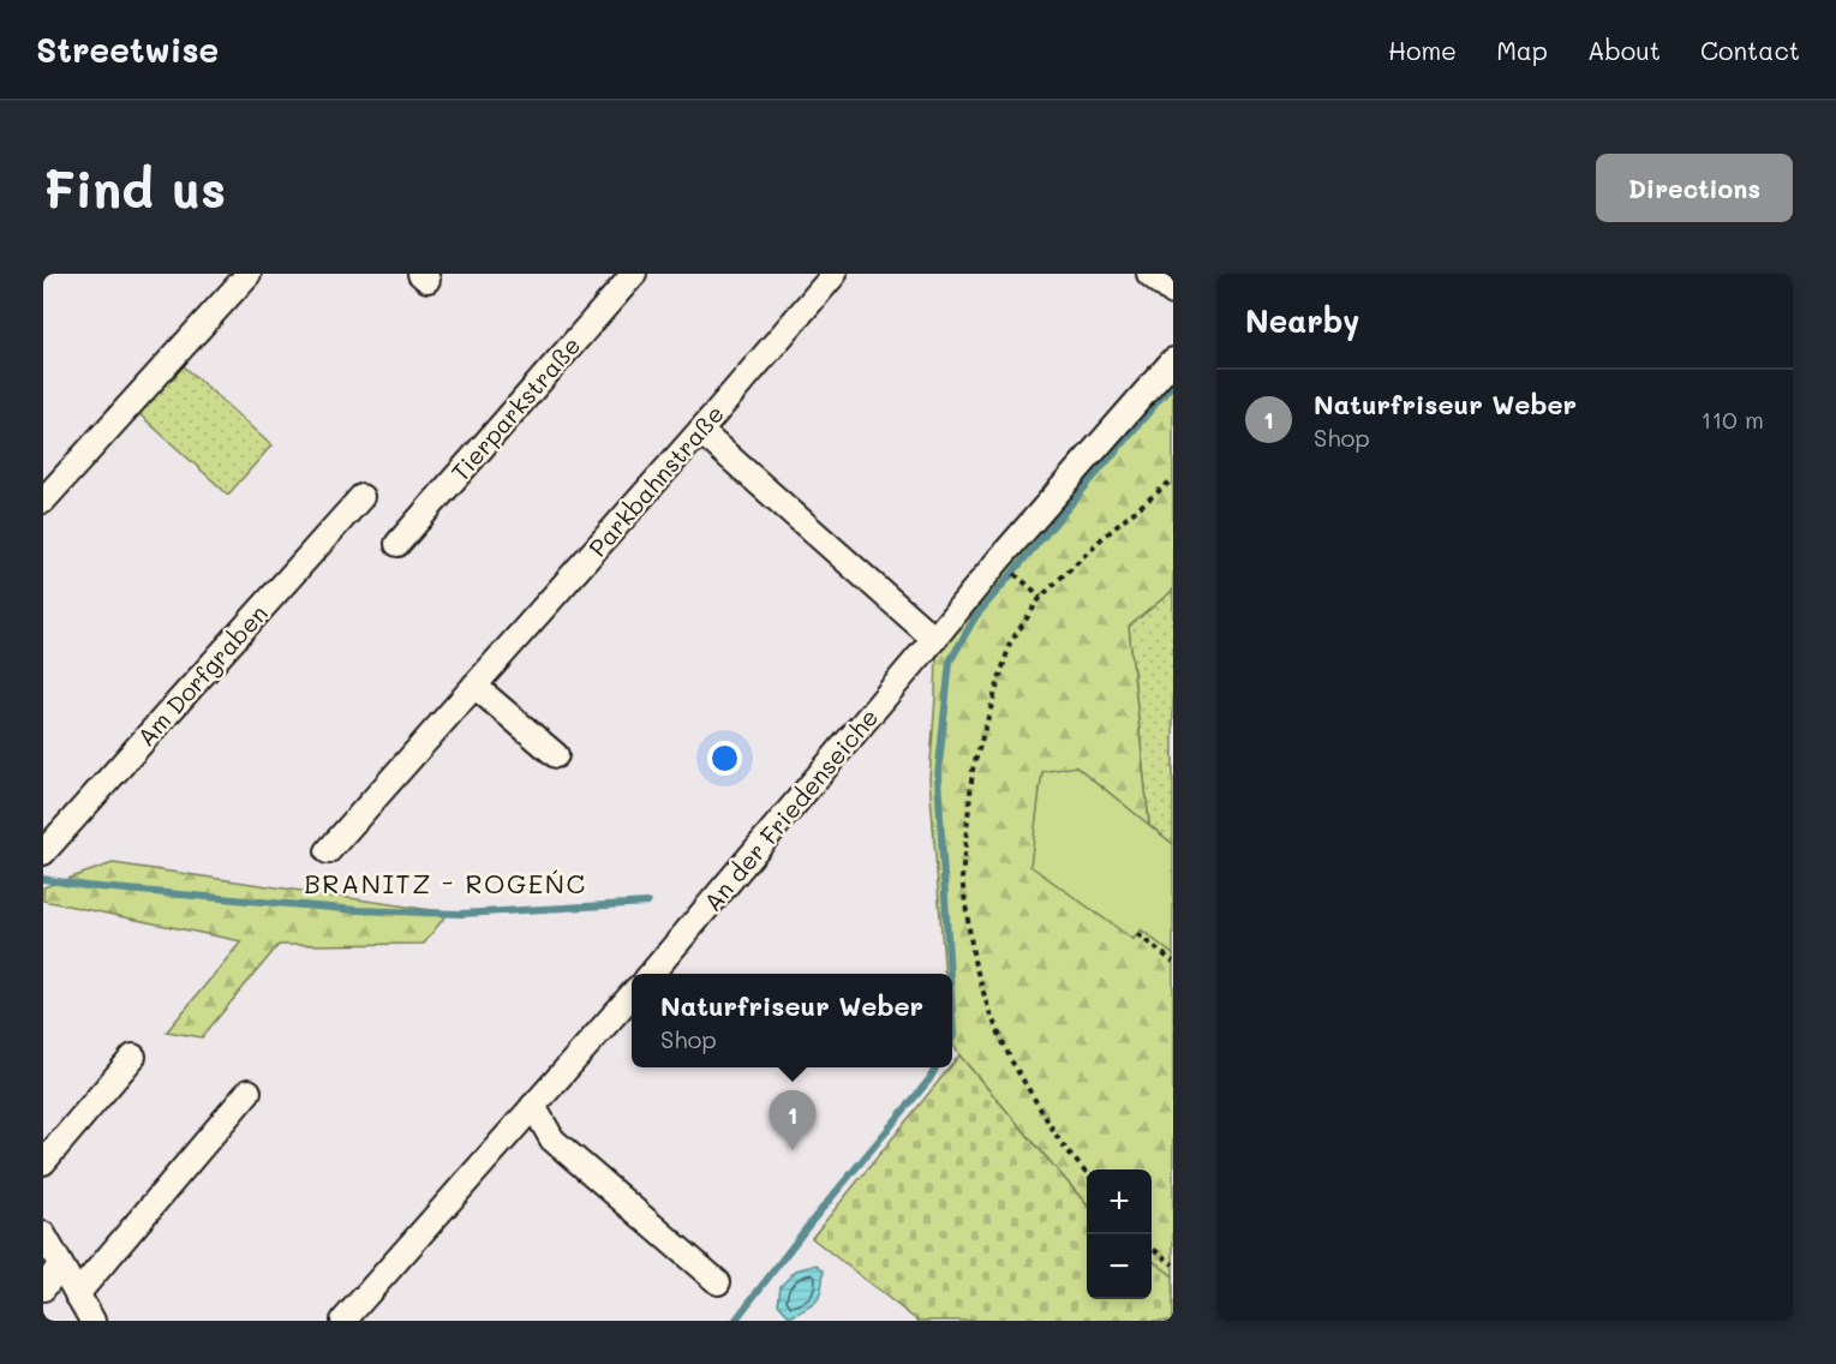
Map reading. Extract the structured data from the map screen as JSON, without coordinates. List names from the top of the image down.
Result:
{
  "streets": {
    "street": [
      "Tierparkstraße",
      "Parkbahnstraße",
      "Am Dorfgraben",
      "An der Friedenseiche"
    ]
  },
  "districts": ["BRANITZ - ROGEŃC"],
  "page": {
    "header": "Streetwise",
    "nav": [
      "Home",
      "Map",
      "About",
      "Contact"
    ],
    "buttons": "Directions",
    "title": "Find us",
    "heading": "Nearby",
    "list": [
      {
        "mark": "1",
        "name": "Naturfriseur Weber",
        "note": "Shop",
        "value": "110 m"
      }
    ],
    "popup": ["Naturfriseur Weber", "Shop"],
    "pins": "1",
    "map_buttons": ["+", "−"]
  }
}
